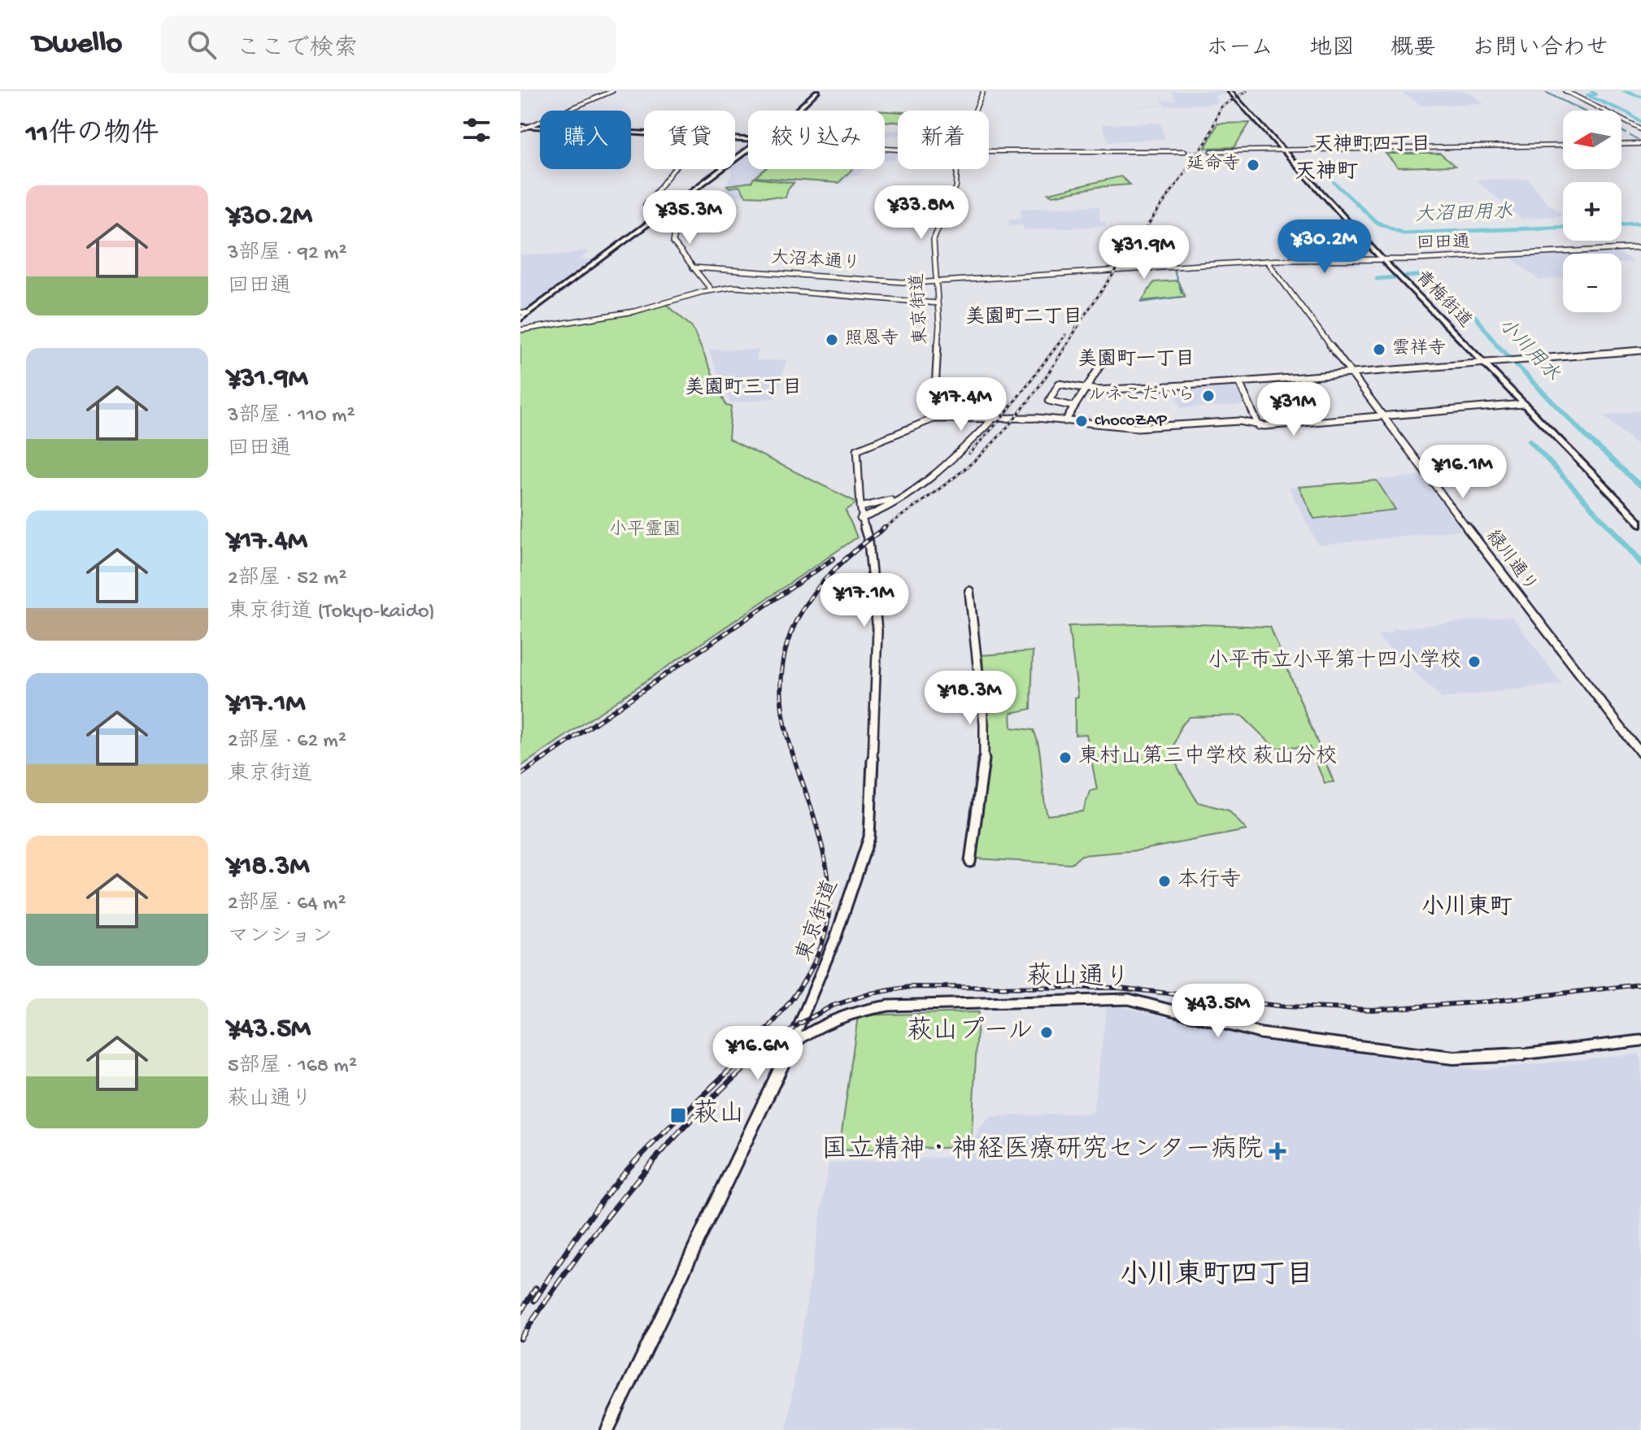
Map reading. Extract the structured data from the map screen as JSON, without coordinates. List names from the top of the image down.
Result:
{
  "streets": {
    "main road": ["青梅街道"],
    "street": [
      "回田通",
      "大沼本通り",
      "東京街道",
      "緑川通り",
      "萩山通り"
    ]
  },
  "crossings": [
    ["回田通", "大沼本通り"],
    ["回田通", "青梅街道"],
    ["回田通", "東京街道"],
    ["回田通", "緑川通り"],
    ["大沼本通り", "東京街道"],
    ["東京街道", "萩山通り"]
  ],
  "districts": [
    "天神町四丁目",
    "天神町",
    "美園町二丁目",
    "美園町一丁目",
    "美園町三丁目",
    "小川東町",
    "小川東町四丁目"
  ],
  "water": ["大沼田用水", "小川用水"],
  "parks": ["小平霊園"],
  "places": {
    "other": [
      "延命寺",
      "照恩寺",
      "雲祥寺",
      "ルネこだいら",
      "chocoZAP",
      "小平市立小平第十四小学校",
      "東村山第三中学校 萩山分校",
      "本行寺",
      "萩山プール"
    ],
    "transit": ["萩山"],
    "health": ["国立精神・神経医療研究センター病院"]
  },
  "north": "left",
  "page": {
    "header": "Dwello",
    "search": "ここで検索",
    "nav": [
      "ホーム",
      "地図",
      "概要",
      "お問い合わせ"
    ],
    "heading": "11件の物件",
    "map_buttons": ["+", "−"],
    "chip": [
      "購入",
      "賃貸",
      "絞り込み",
      "新着"
    ],
    "list": [
      {
        "name": "¥30.2M",
        "note": "3部屋 · 92 m² · 回田通"
      },
      {
        "name": "¥31.9M",
        "note": "3部屋 · 110 m² · 回田通"
      },
      {
        "name": "¥17.4M",
        "note": "2部屋 · 52 m² · 東京街道 (Tokyo-kaido)"
      },
      {
        "name": "¥17.1M",
        "note": "2部屋 · 62 m² · 東京街道"
      },
      {
        "name": "¥18.3M",
        "note": "2部屋 · 64 m² · マンション"
      },
      {
        "name": "¥43.5M",
        "note": "5部屋 · 168 m² · 萩山通り"
      }
    ],
    "price": [
      "¥33.8M",
      "¥35.3M",
      "¥30.2M",
      "¥31.9M",
      "¥17.4M",
      "¥31M",
      "¥16.1M",
      "¥17.1M",
      "¥18.3M",
      "¥43.5M",
      "¥16.6M"
    ]
  }
}
